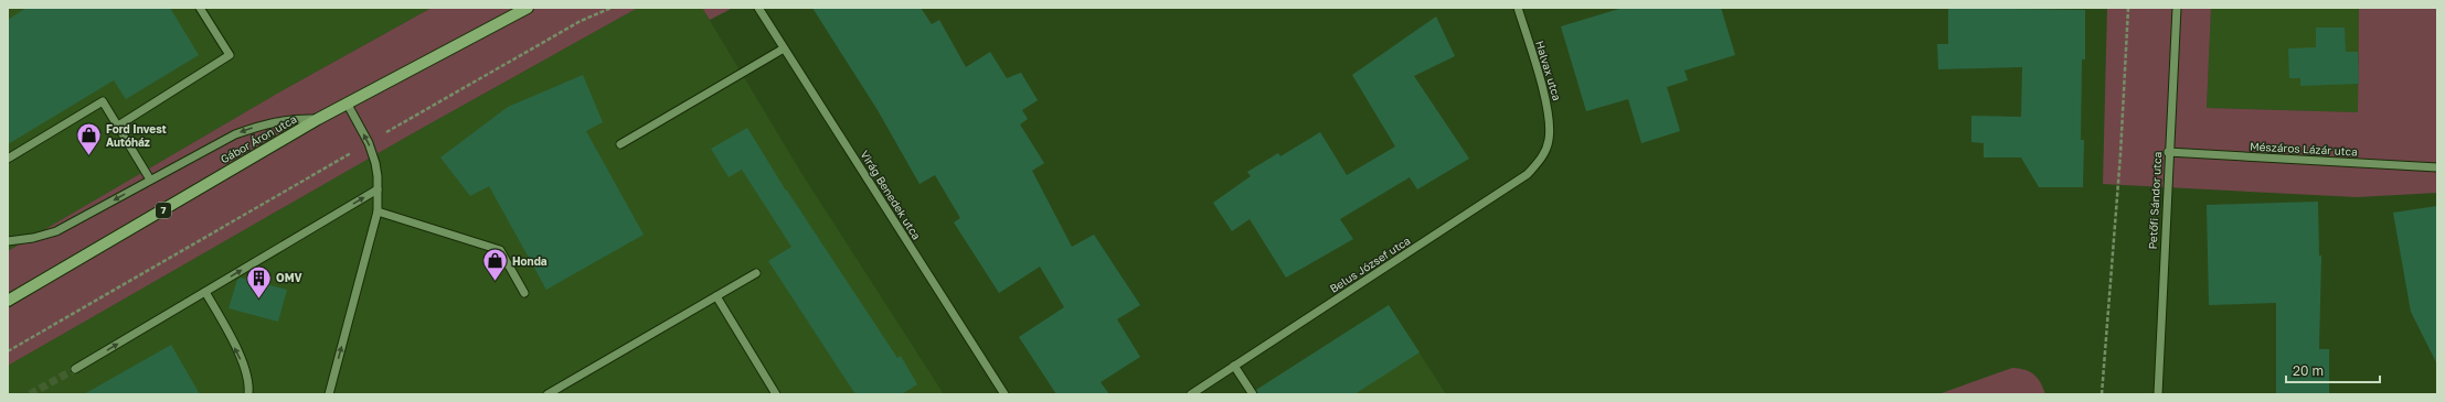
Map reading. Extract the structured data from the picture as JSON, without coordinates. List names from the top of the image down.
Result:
{
  "streets": {
    "main road": ["Gábor Áron utca", "7"],
    "street": [
      "Halvax utca",
      "Mészáros Lázár utca",
      "Virág Benedek utca",
      "Petőfi Sándor utca",
      "Belus József utca"
    ]
  },
  "crossings": [
    ["Halvax utca", "Belus József utca"],
    ["Mészáros Lázár utca", "Petőfi Sándor utca"]
  ],
  "places": {
    "shop": ["Ford Invest Autóház", "Honda"],
    "building": ["OMV"]
  },
  "scale_bar": "20 m"
}
